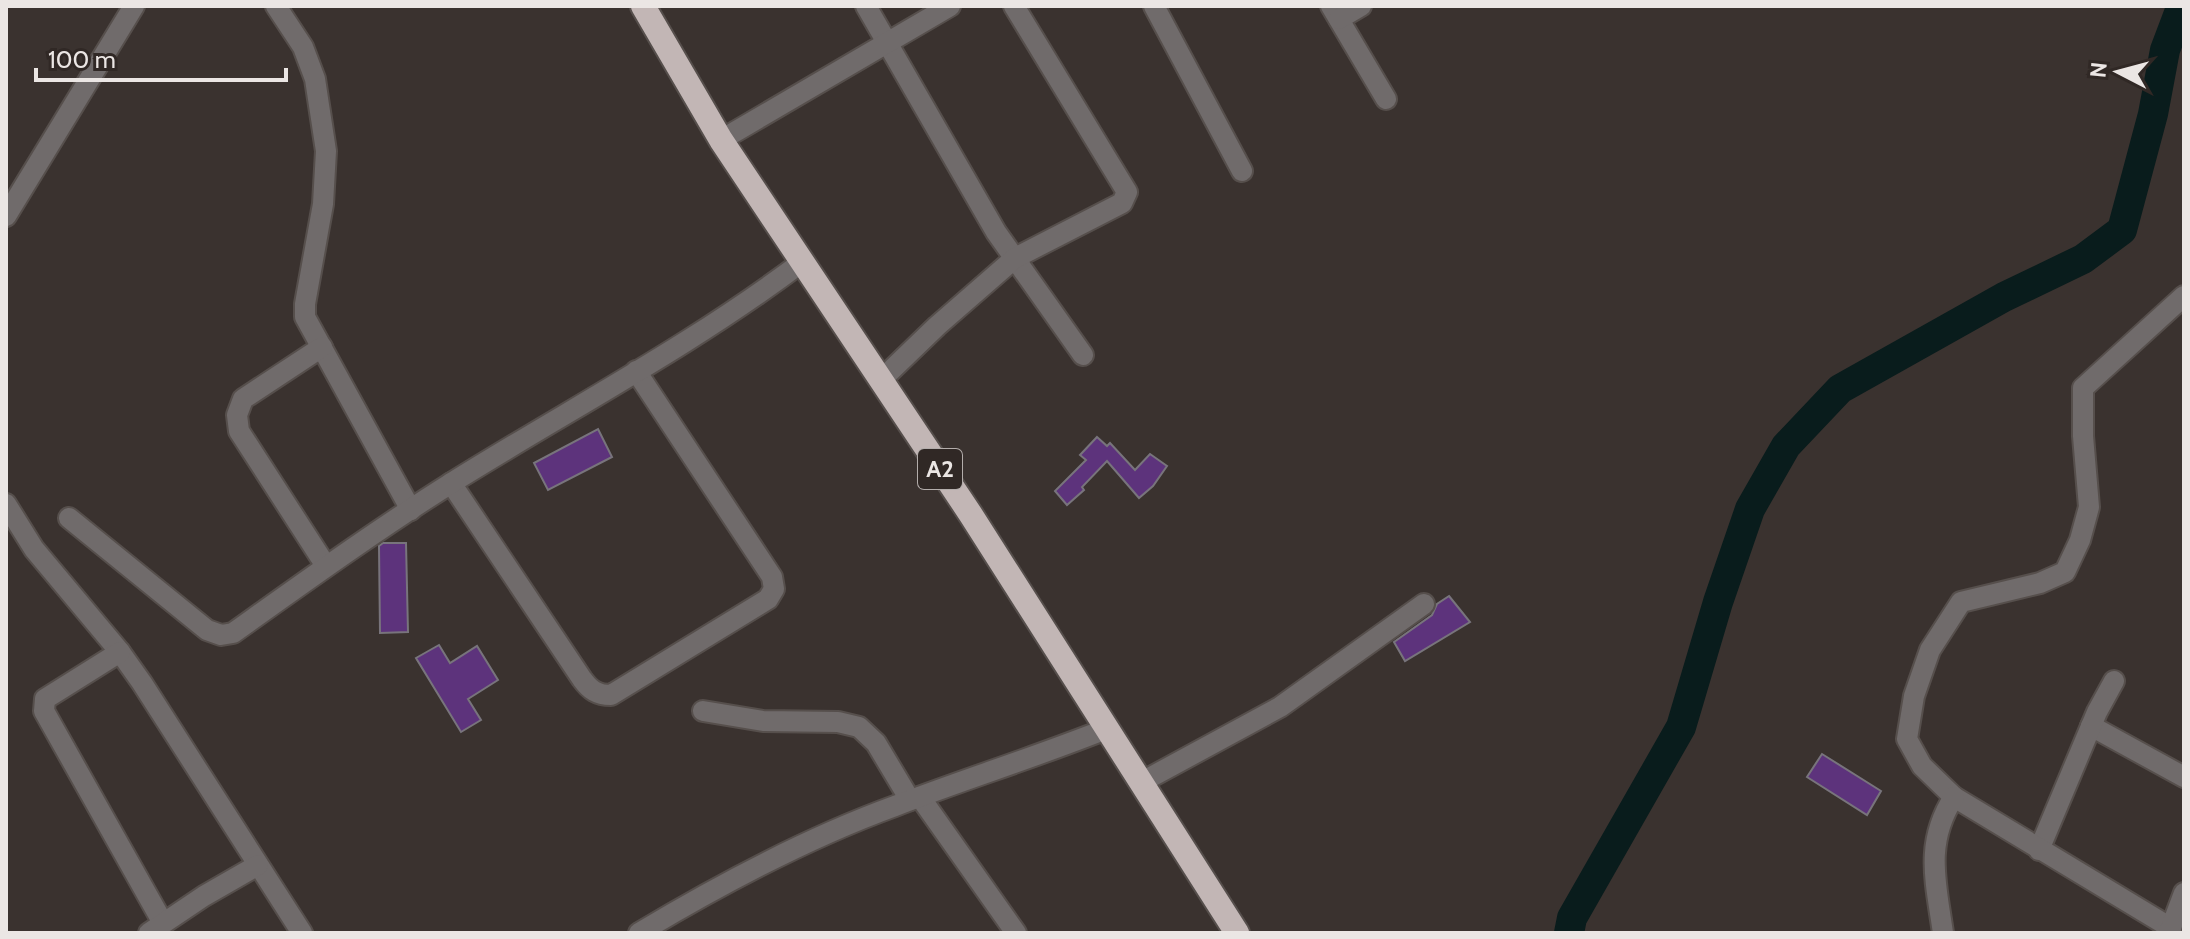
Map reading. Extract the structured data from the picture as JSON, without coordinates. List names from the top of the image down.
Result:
{
  "streets": {
    "highway": ["A2"]
  },
  "scale_bar": "100 m",
  "north": "left"
}
